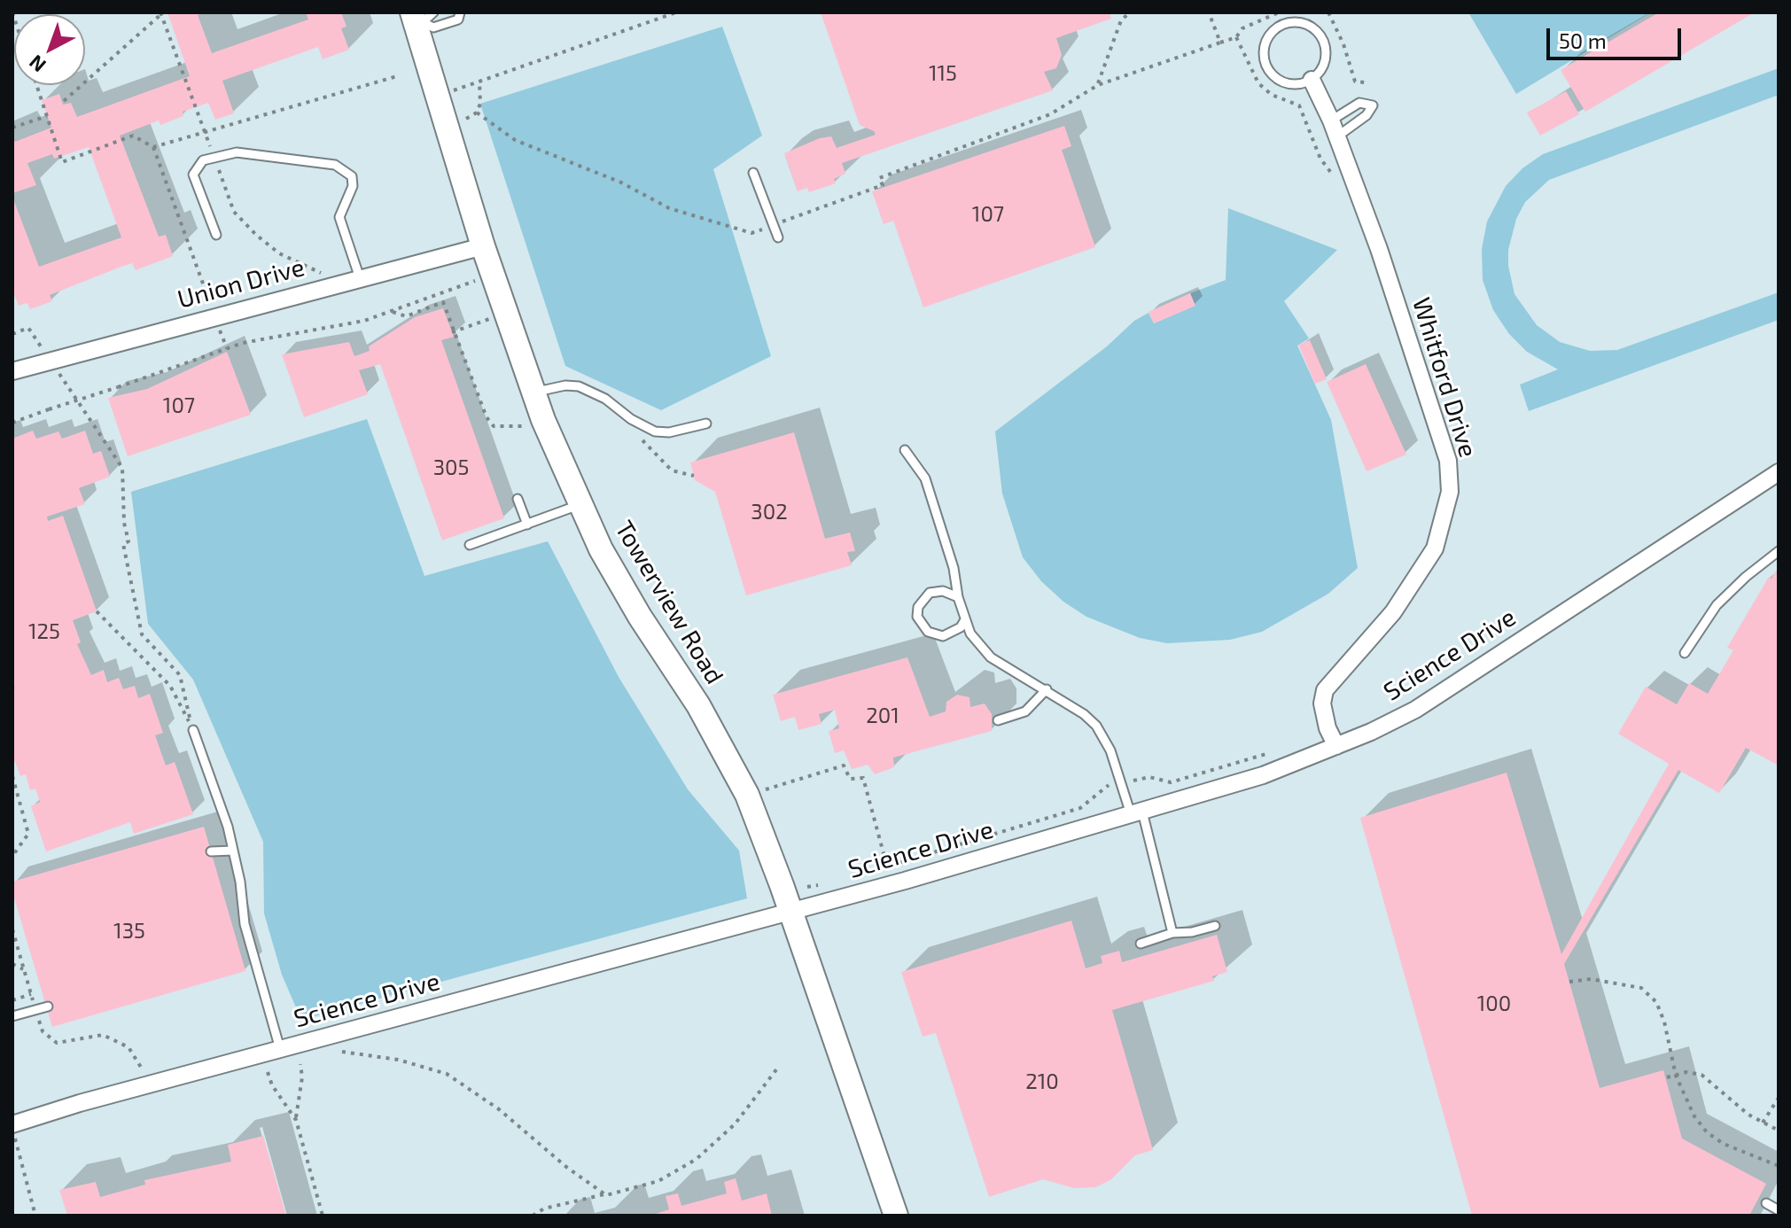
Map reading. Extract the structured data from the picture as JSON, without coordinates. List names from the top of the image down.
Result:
{
  "streets": {
    "street": [
      "Union Drive",
      "Whitford Drive",
      "Towerview Road",
      "Science Drive"
    ]
  },
  "crossings": [
    ["Union Drive", "Towerview Road"],
    ["Whitford Drive", "Science Drive"],
    ["Towerview Road", "Science Drive"]
  ],
  "house_numbers": [
    "115",
    "107",
    "107",
    "305",
    "302",
    "125",
    "201",
    "135",
    "100",
    "210"
  ],
  "scale_bar": "50 m",
  "north": "bottom left"
}
